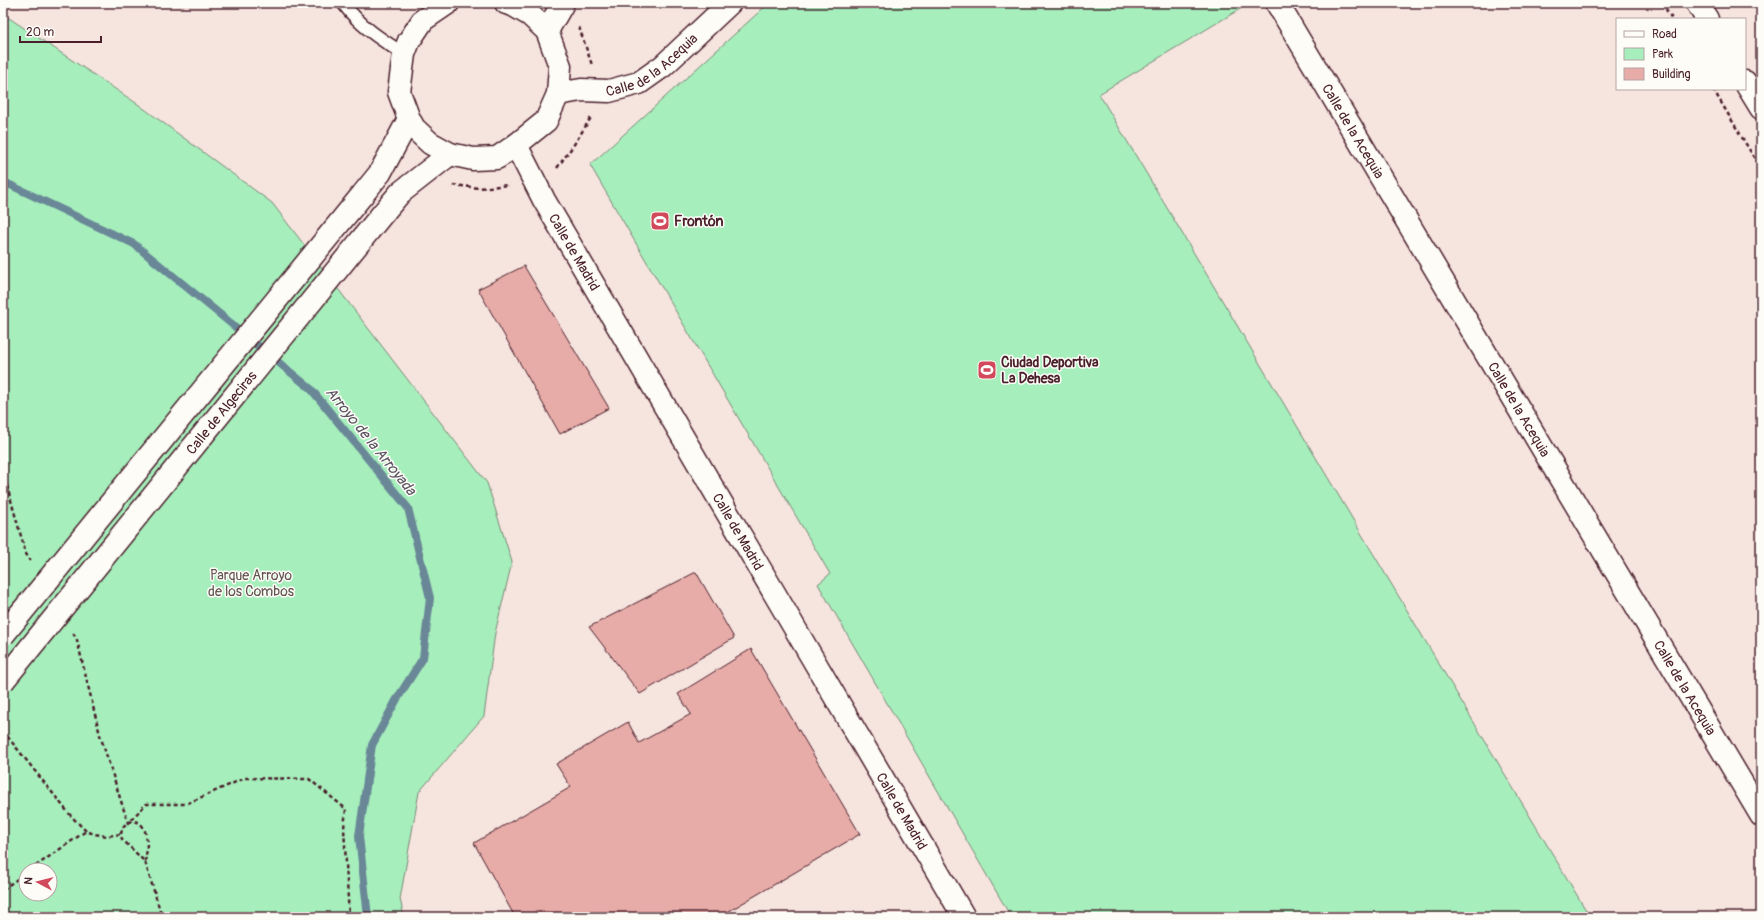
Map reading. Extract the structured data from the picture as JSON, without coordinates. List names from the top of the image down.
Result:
{
  "streets": {
    "street": ["Calle de la Acequia", "Calle de Madrid", "Calle de Algeciras"]
  },
  "water": ["Arroyo de la Arroyada"],
  "parks": ["Parque Arroyo de los Combos"],
  "places": {
    "sports": ["Frontón", "Ciudad Deportiva La Dehesa"]
  },
  "legend": ["Road", "Park", "Building"],
  "scale_bar": "20 m",
  "north": "left"
}
